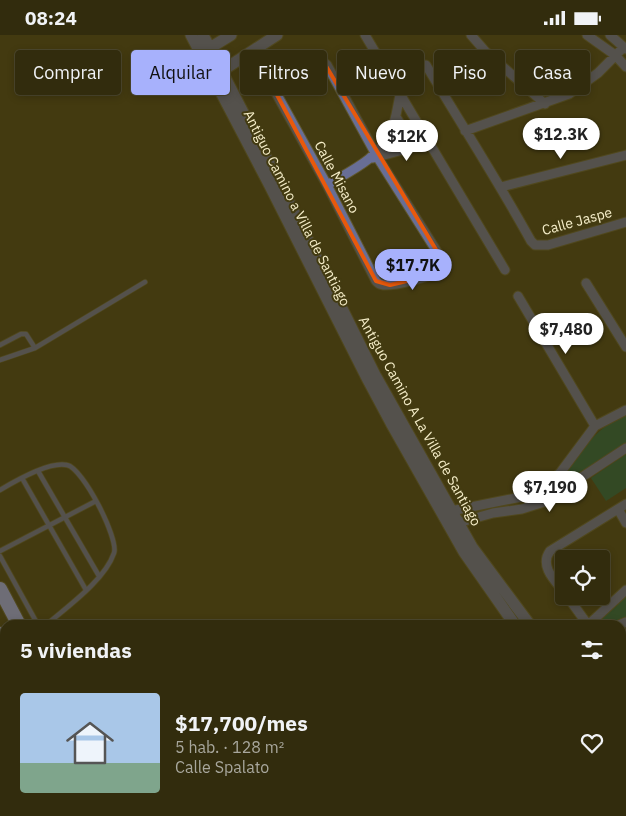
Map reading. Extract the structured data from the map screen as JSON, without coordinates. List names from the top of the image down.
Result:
{
  "streets": {
    "street": ["Calle Misano", "Calle Jaspe", "Antiguo Camino A La Villa de Santiago"]
  },
  "page": {
    "status": "08:24",
    "chip": [
      "Comprar",
      "Alquilar",
      "Filtros",
      "Nuevo",
      "Piso",
      "Casa"
    ],
    "price": [
      "$12.3K",
      "$12K",
      "$17.7K",
      "$7,480",
      "$7,190"
    ],
    "heading": "5 viviendas",
    "list": [
      {
        "name": "$17,700/mes",
        "note": "5 hab. · 128 m² · Calle Spalato"
      }
    ]
  }
}
